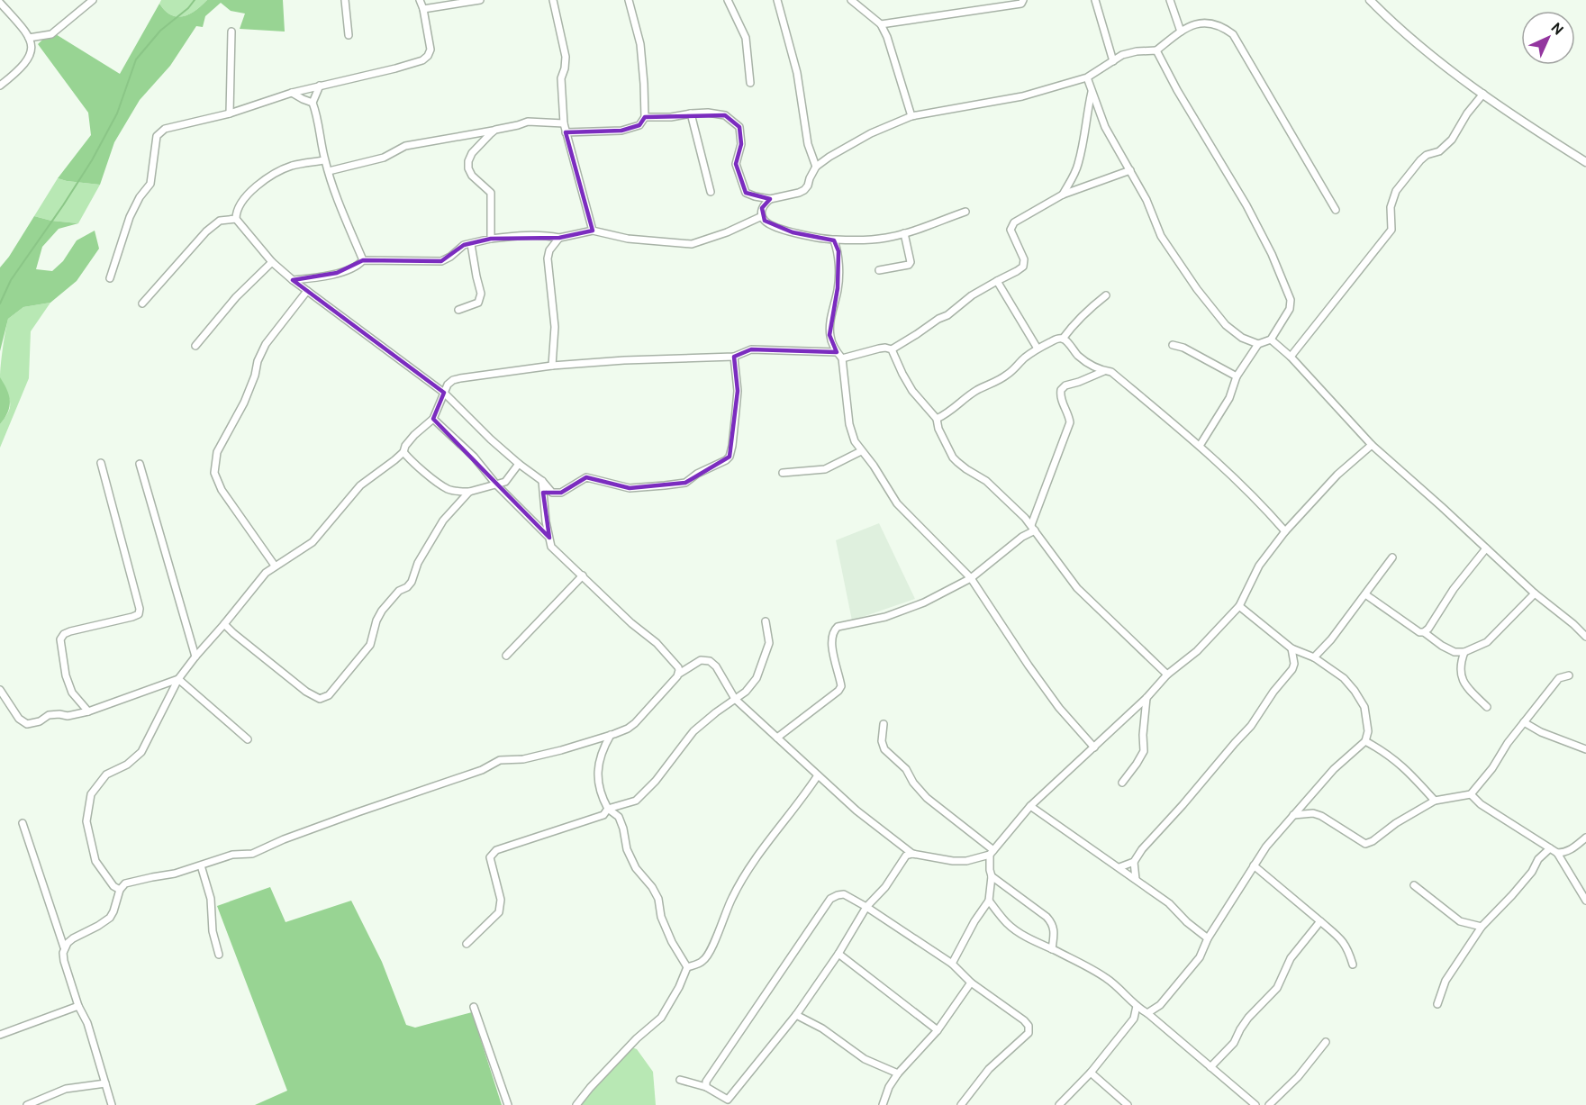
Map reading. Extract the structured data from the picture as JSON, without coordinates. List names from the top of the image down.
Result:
{
  "north": "top right"
}
